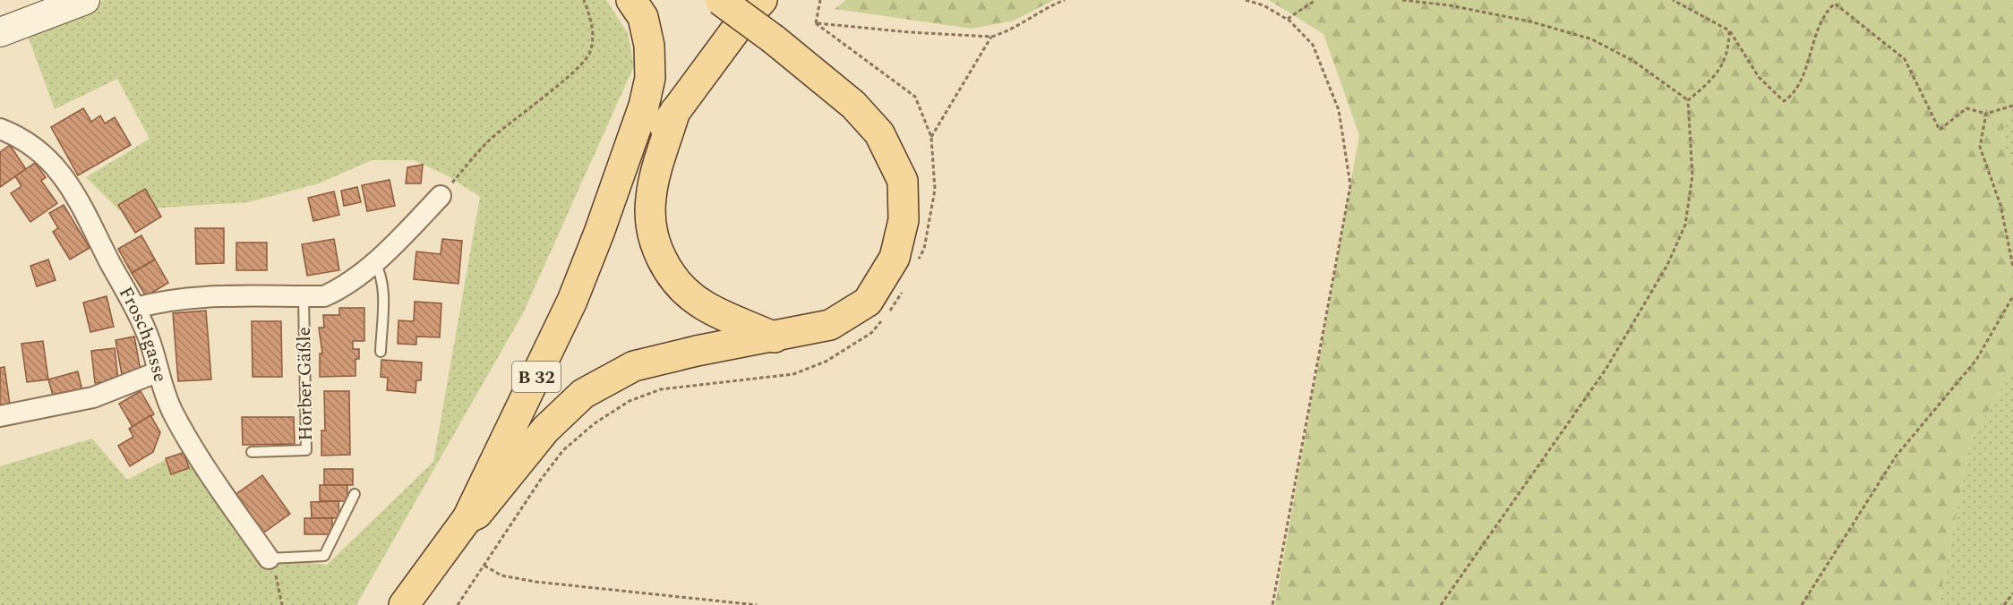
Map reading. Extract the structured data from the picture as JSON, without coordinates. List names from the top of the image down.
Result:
{
  "streets": {
    "main road": ["B 32"],
    "street": ["Froschgasse"],
    "lane": ["Horber Gäßle"]
  }
}
